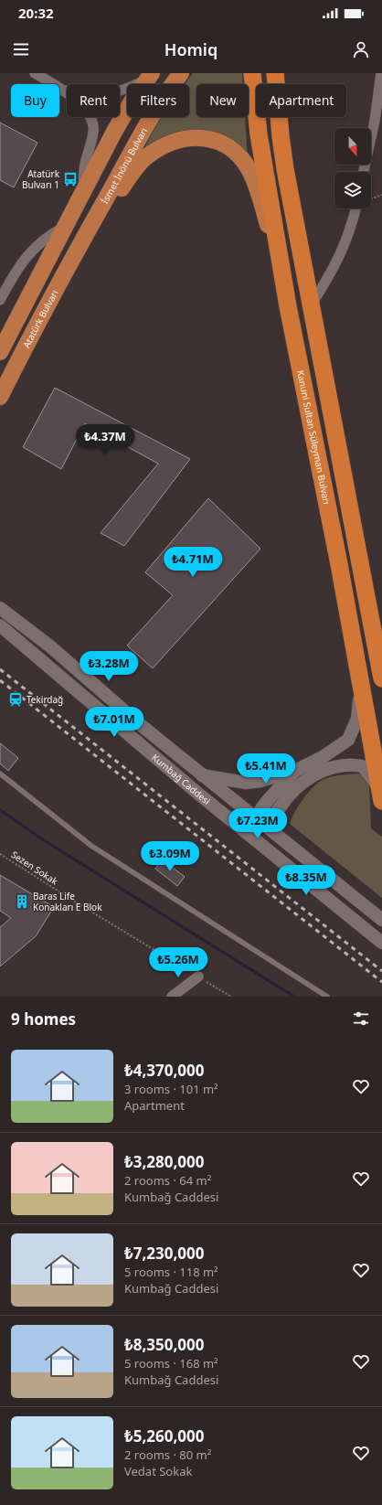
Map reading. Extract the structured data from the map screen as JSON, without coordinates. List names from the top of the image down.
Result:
{
  "streets": {
    "highway": ["Kanuni Sultan Süleyman Bulvarı"],
    "main road": ["İsmet İnönü Bulvarı", "Atatürk Bulvarı"],
    "street": ["Kumbağ Caddesi"],
    "path": ["Sezen Sokak"]
  },
  "crossings": [
    ["İsmet İnönü Bulvarı", "Atatürk Bulvarı"]
  ],
  "places": {
    "bus stop": ["Atatürk Bulvarı 1"],
    "station": ["Tekirdağ"],
    "building": ["Baras Life Konakları E Blok"]
  },
  "north": "bottom",
  "page": {
    "status": "20:32",
    "header": "Homiq",
    "chip": [
      "Buy",
      "Rent",
      "Filters",
      "New",
      "Apartment"
    ],
    "price": [
      "₺4.37M",
      "₺4.71M",
      "₺3.28M",
      "₺7.01M",
      "₺5.41M",
      "₺7.23M",
      "₺3.09M",
      "₺8.35M",
      "₺5.26M"
    ],
    "heading": "9 homes",
    "list": [
      {
        "name": "₺4,370,000",
        "note": "3 rooms · 101 m² · Apartment"
      },
      {
        "name": "₺3,280,000",
        "note": "2 rooms · 64 m² · Kumbağ Caddesi"
      },
      {
        "name": "₺7,230,000",
        "note": "5 rooms · 118 m² · Kumbağ Caddesi"
      },
      {
        "name": "₺8,350,000",
        "note": "5 rooms · 168 m² · Kumbağ Caddesi"
      },
      {
        "name": "₺5,260,000",
        "note": "2 rooms · 80 m² · Vedat Sokak"
      }
    ]
  }
}
